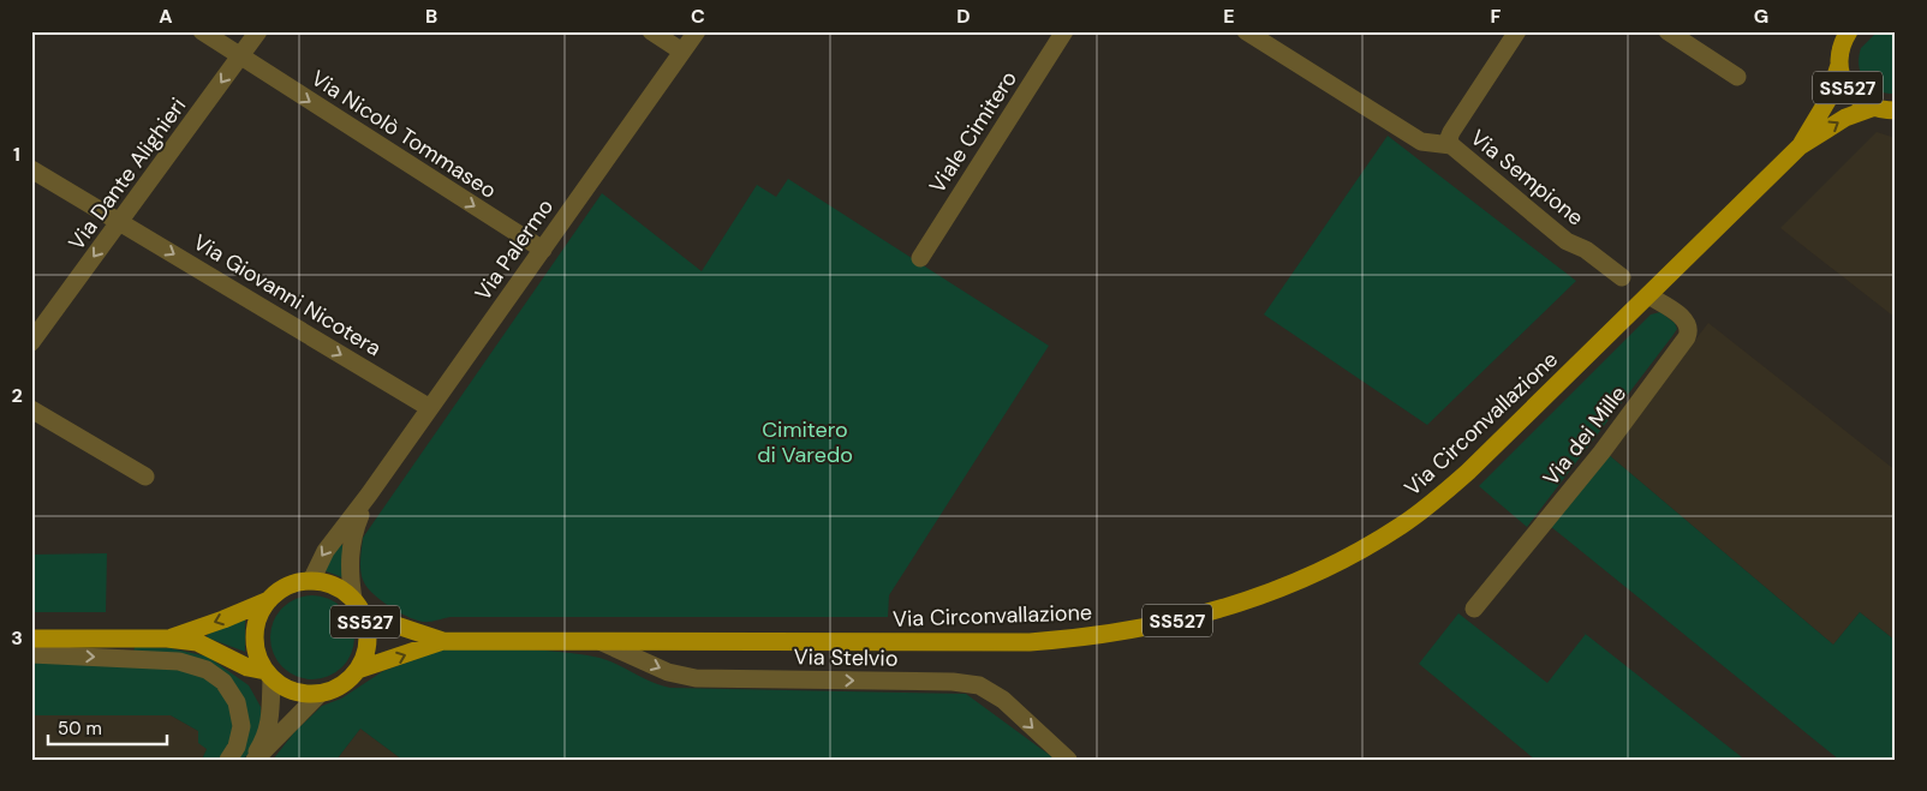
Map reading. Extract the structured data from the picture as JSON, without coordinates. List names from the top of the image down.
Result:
{
  "streets": {
    "main road": ["SS527", "Via Circonvallazione"],
    "street": [
      "Viale Cimitero",
      "Via Nicolò Tommaseo",
      "Via Dante Alighieri",
      "Via Sempione",
      "Via Palermo",
      "Via Giovanni Nicotera",
      "Via dei Mille",
      "Via Stelvio"
    ]
  },
  "crossings": [
    ["SS527", "Via Palermo"],
    ["SS527", "Via Circonvallazione"],
    ["Via Nicolò Tommaseo", "Via Dante Alighieri"],
    ["Via Nicolò Tommaseo", "Via Palermo"],
    ["Via Dante Alighieri", "Via Giovanni Nicotera"],
    ["Via Palermo", "Via Giovanni Nicotera"],
    ["Via Palermo", "Via Circonvallazione"],
    ["Via Circonvallazione", "Via dei Mille"],
    ["Via Circonvallazione", "Via Stelvio"]
  ],
  "one_way": [
    "Via Nicolò Tommaseo",
    "Via Dante Alighieri",
    "Via Giovanni Nicotera",
    "Via Stelvio"
  ],
  "parks": ["Cimitero di Varedo"],
  "scale_bar": "50 m",
  "grid": {
    "columns": [
      "A",
      "B",
      "C",
      "D",
      "E",
      "F",
      "G"
    ],
    "rows": ["1", "2", "3"]
  }
}
